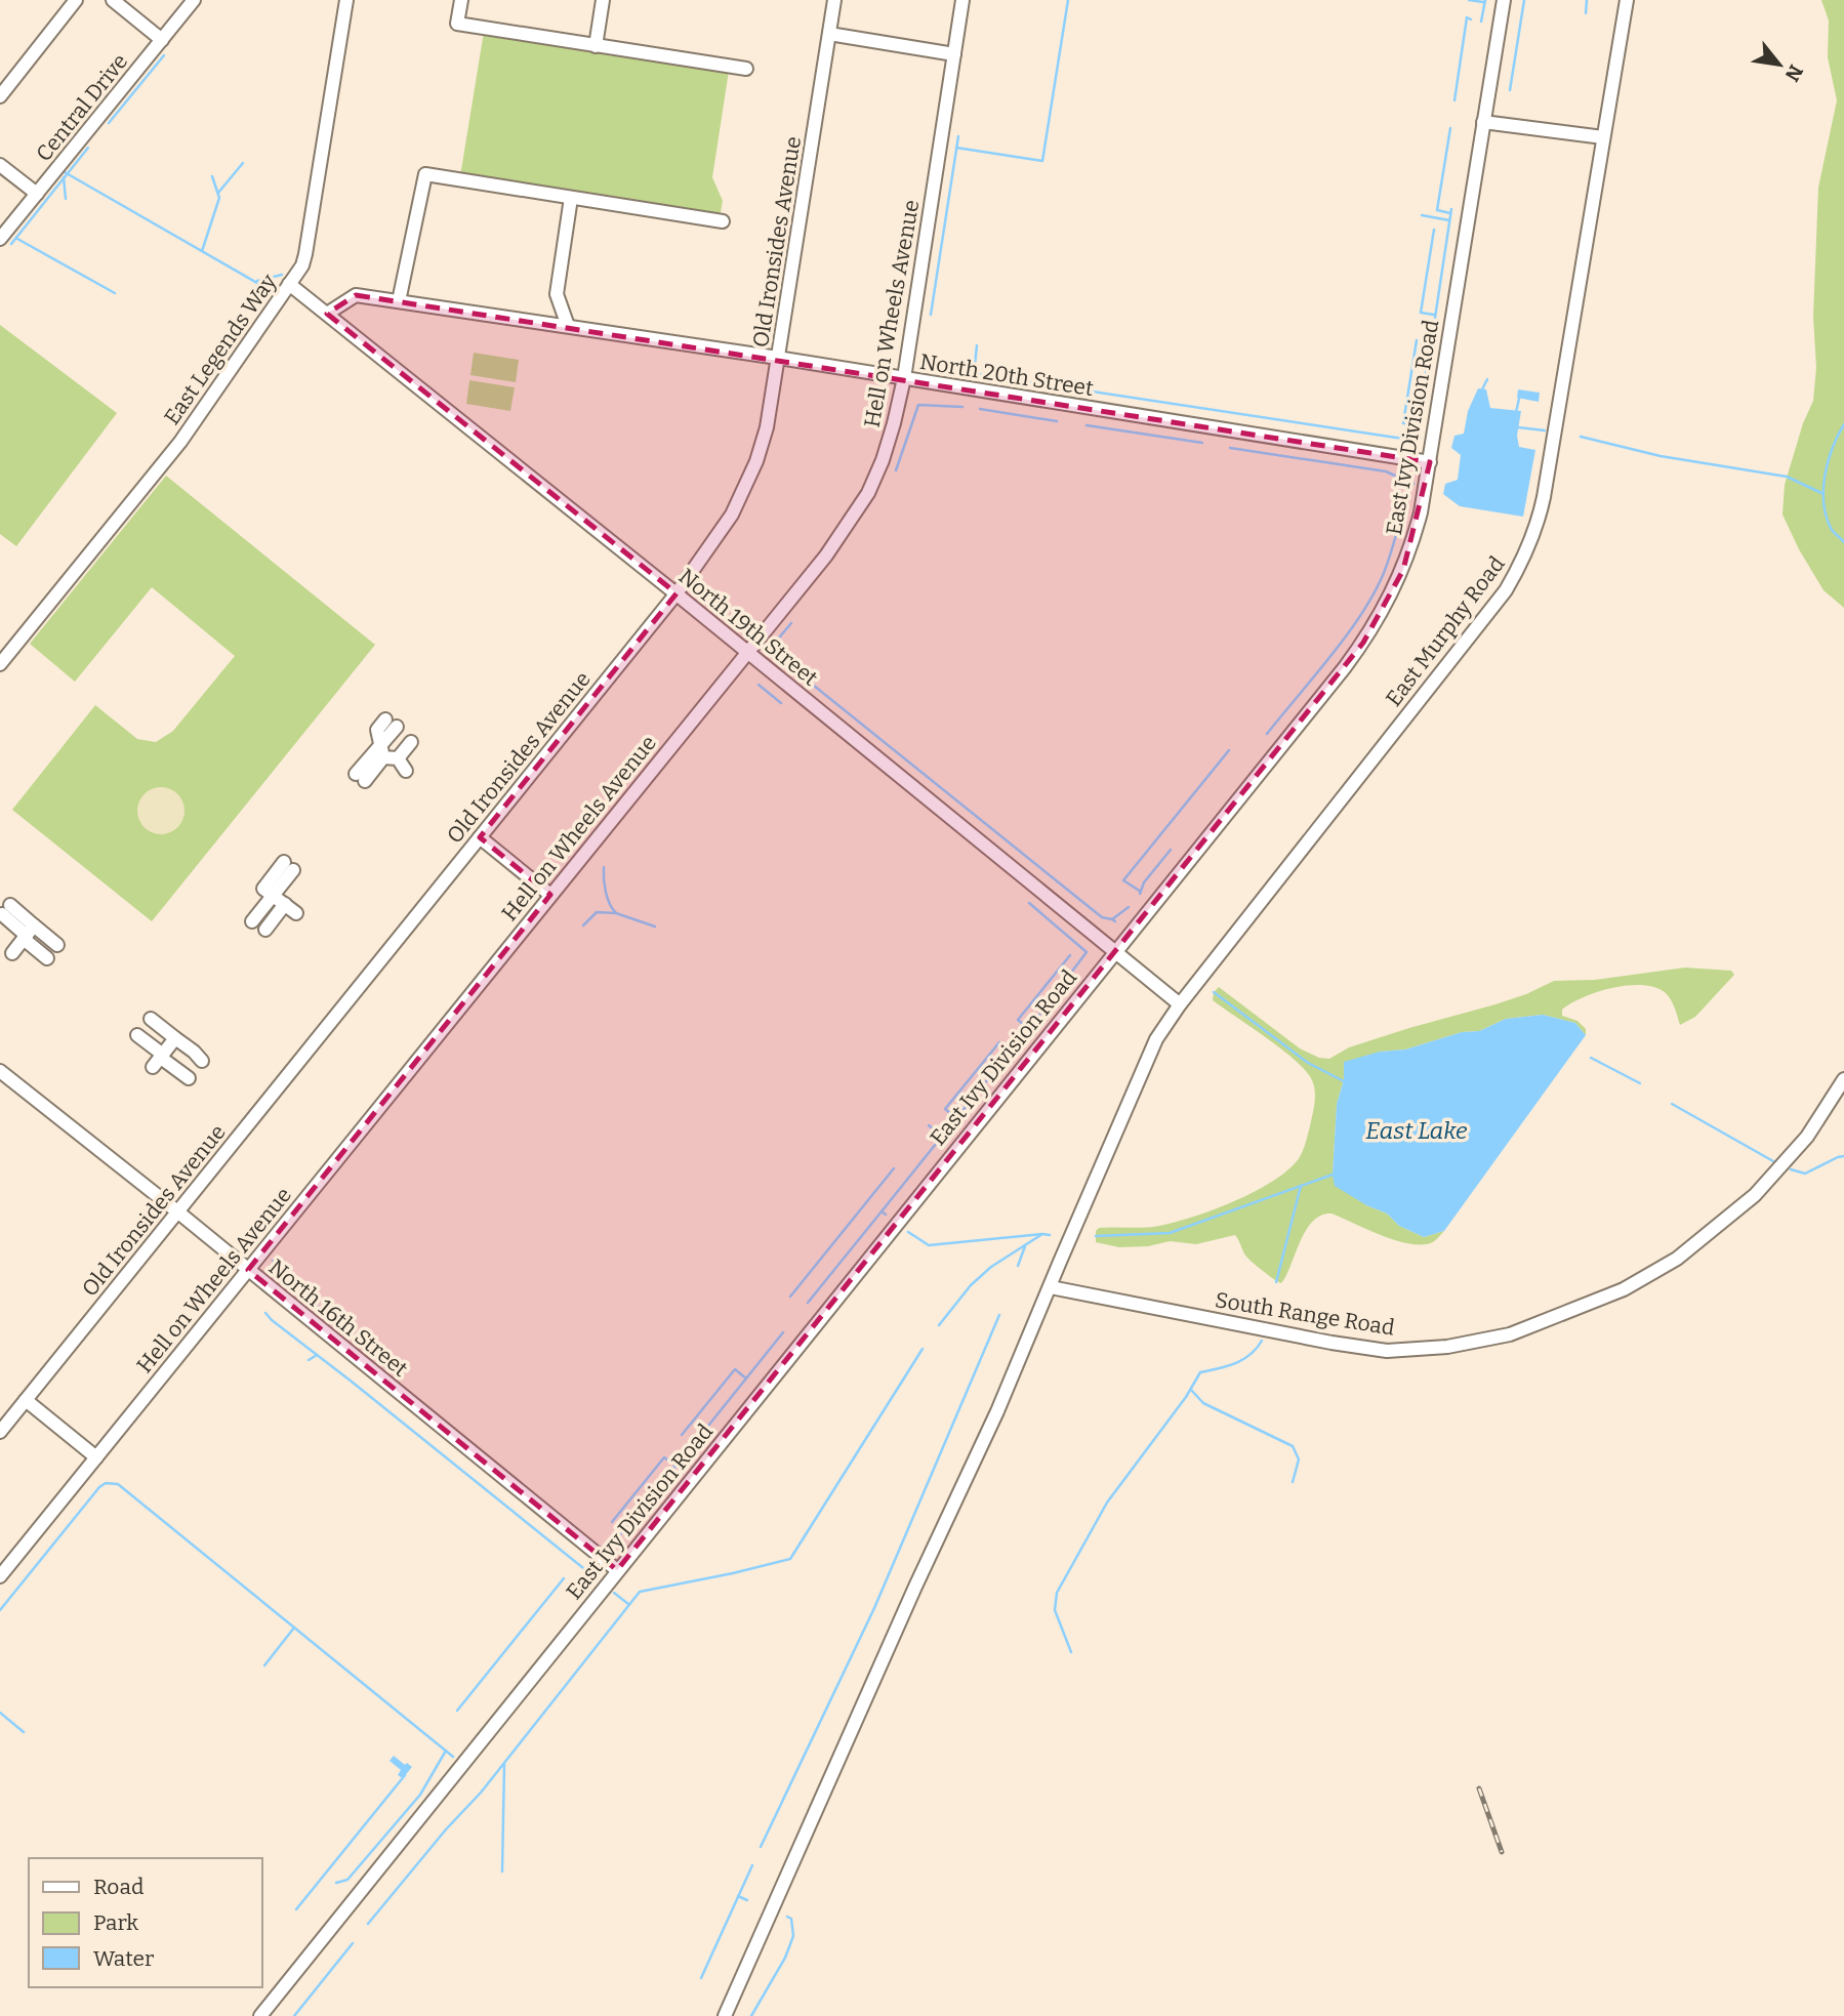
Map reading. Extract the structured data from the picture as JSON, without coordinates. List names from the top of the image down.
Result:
{
  "streets": {
    "street": [
      "Central Drive",
      "Old Ironsides Avenue",
      "Hell on Wheels Avenue",
      "East Legends Way",
      "North 20th Street",
      "East Ivy Division Road",
      "North 19th Street",
      "East Murphy Road",
      "South Range Road",
      "North 16th Street"
    ]
  },
  "crossings": [
    ["Old Ironsides Avenue", "North 20th Street"],
    ["Old Ironsides Avenue", "North 19th Street"],
    ["Old Ironsides Avenue", "North 16th Street"],
    ["Hell on Wheels Avenue", "North 20th Street"],
    ["Hell on Wheels Avenue", "North 19th Street"],
    ["Hell on Wheels Avenue", "North 16th Street"],
    ["East Legends Way", "North 19th Street"],
    ["North 20th Street", "East Ivy Division Road"],
    ["North 20th Street", "North 19th Street"],
    ["East Ivy Division Road", "North 19th Street"],
    ["East Ivy Division Road", "North 16th Street"],
    ["North 19th Street", "East Murphy Road"],
    ["East Murphy Road", "South Range Road"]
  ],
  "water": ["East Lake"],
  "legend": ["Road", "Park", "Water"],
  "north": "bottom right"
}
